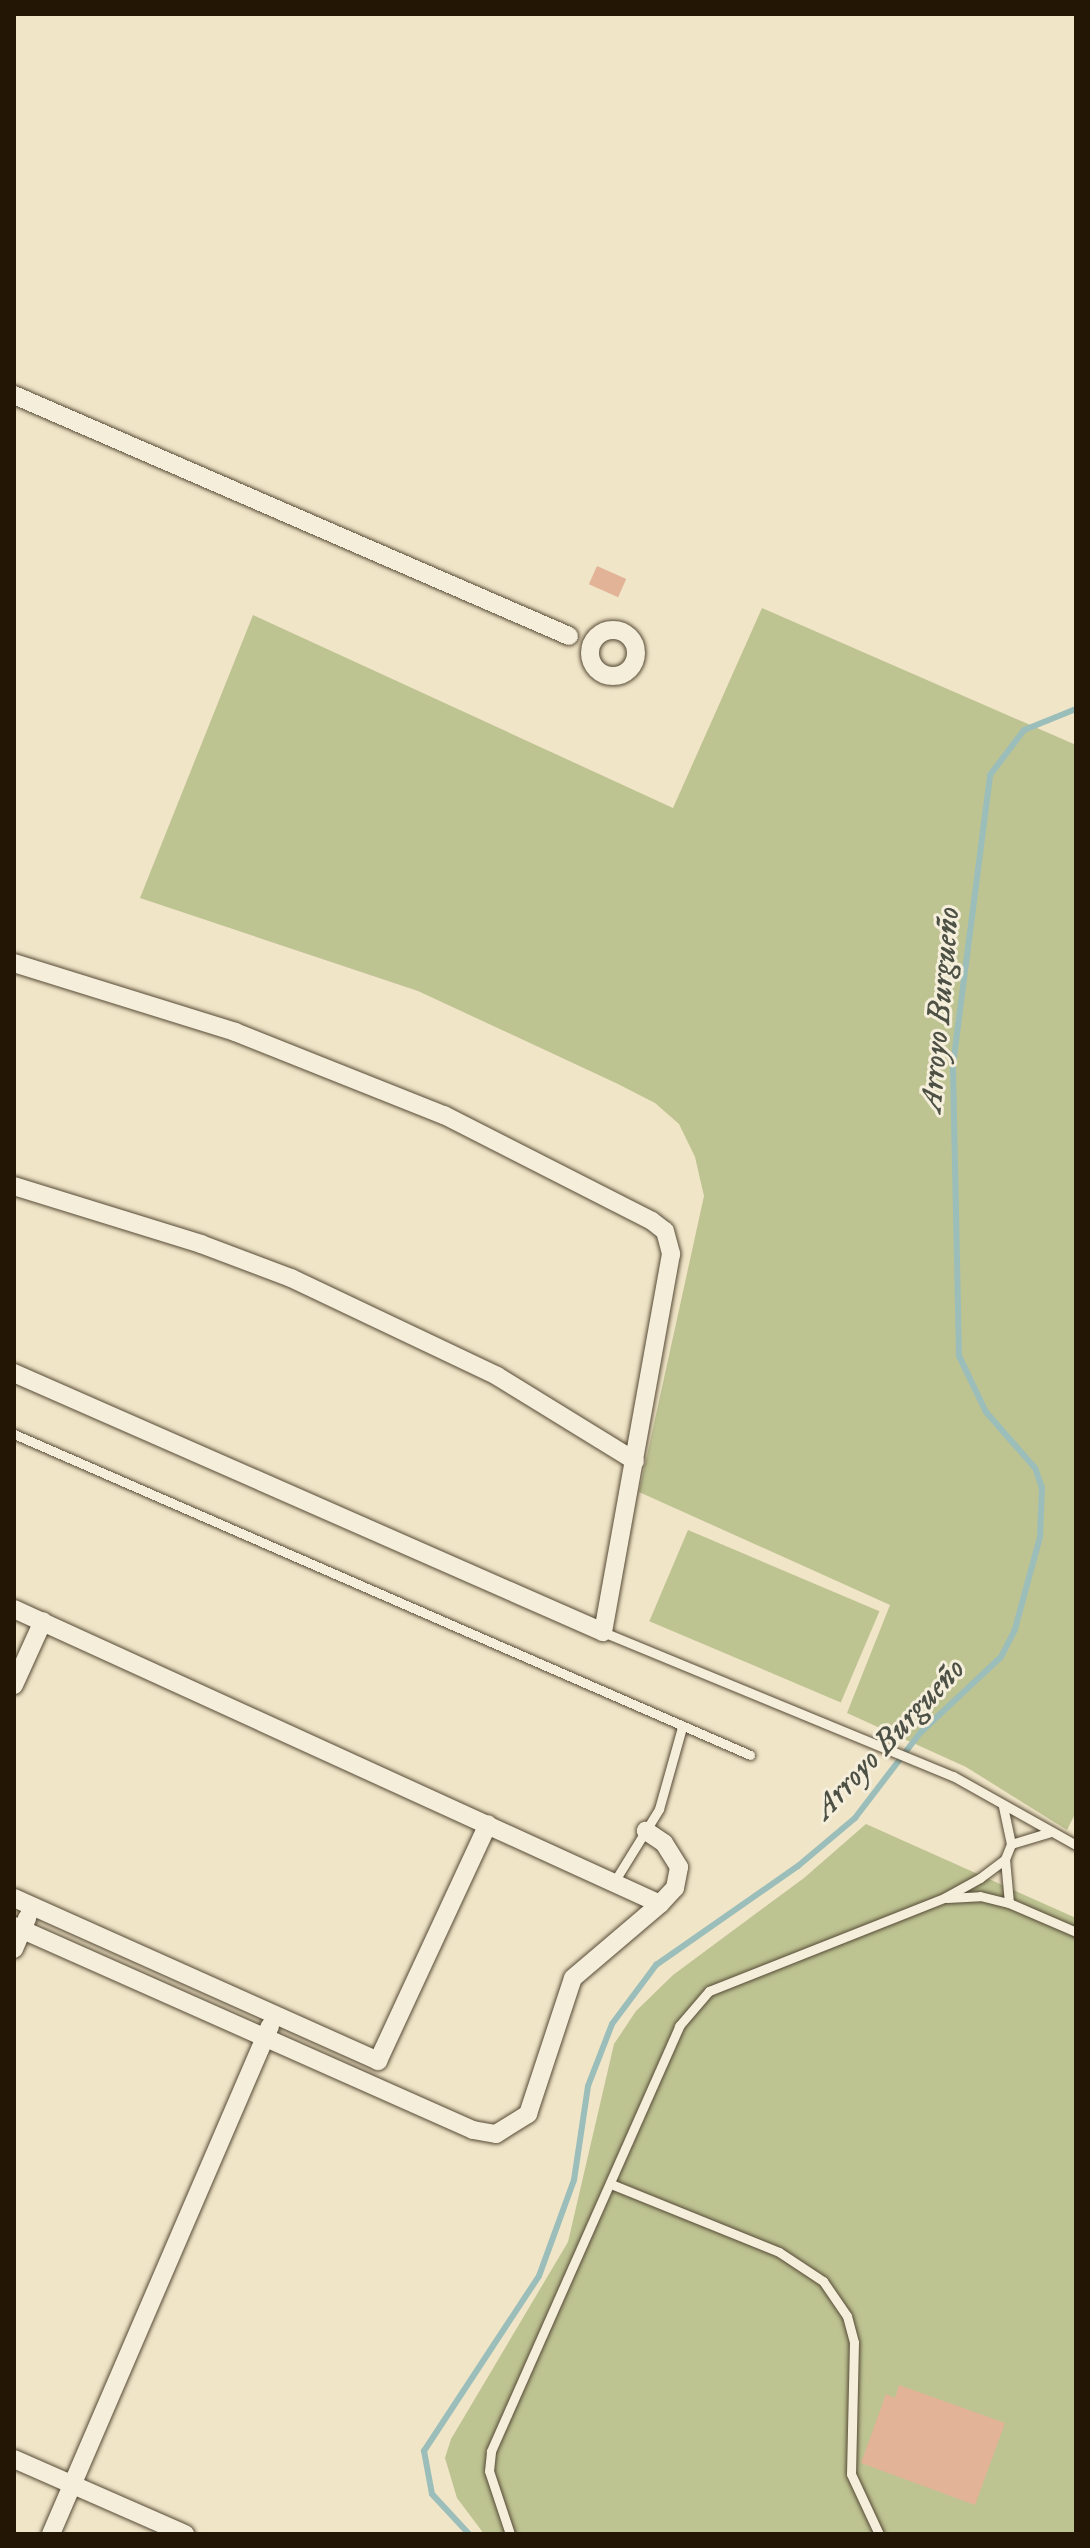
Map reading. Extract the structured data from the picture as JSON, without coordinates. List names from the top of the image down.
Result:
{
  "water": ["Arroyo Burgueño"]
}
